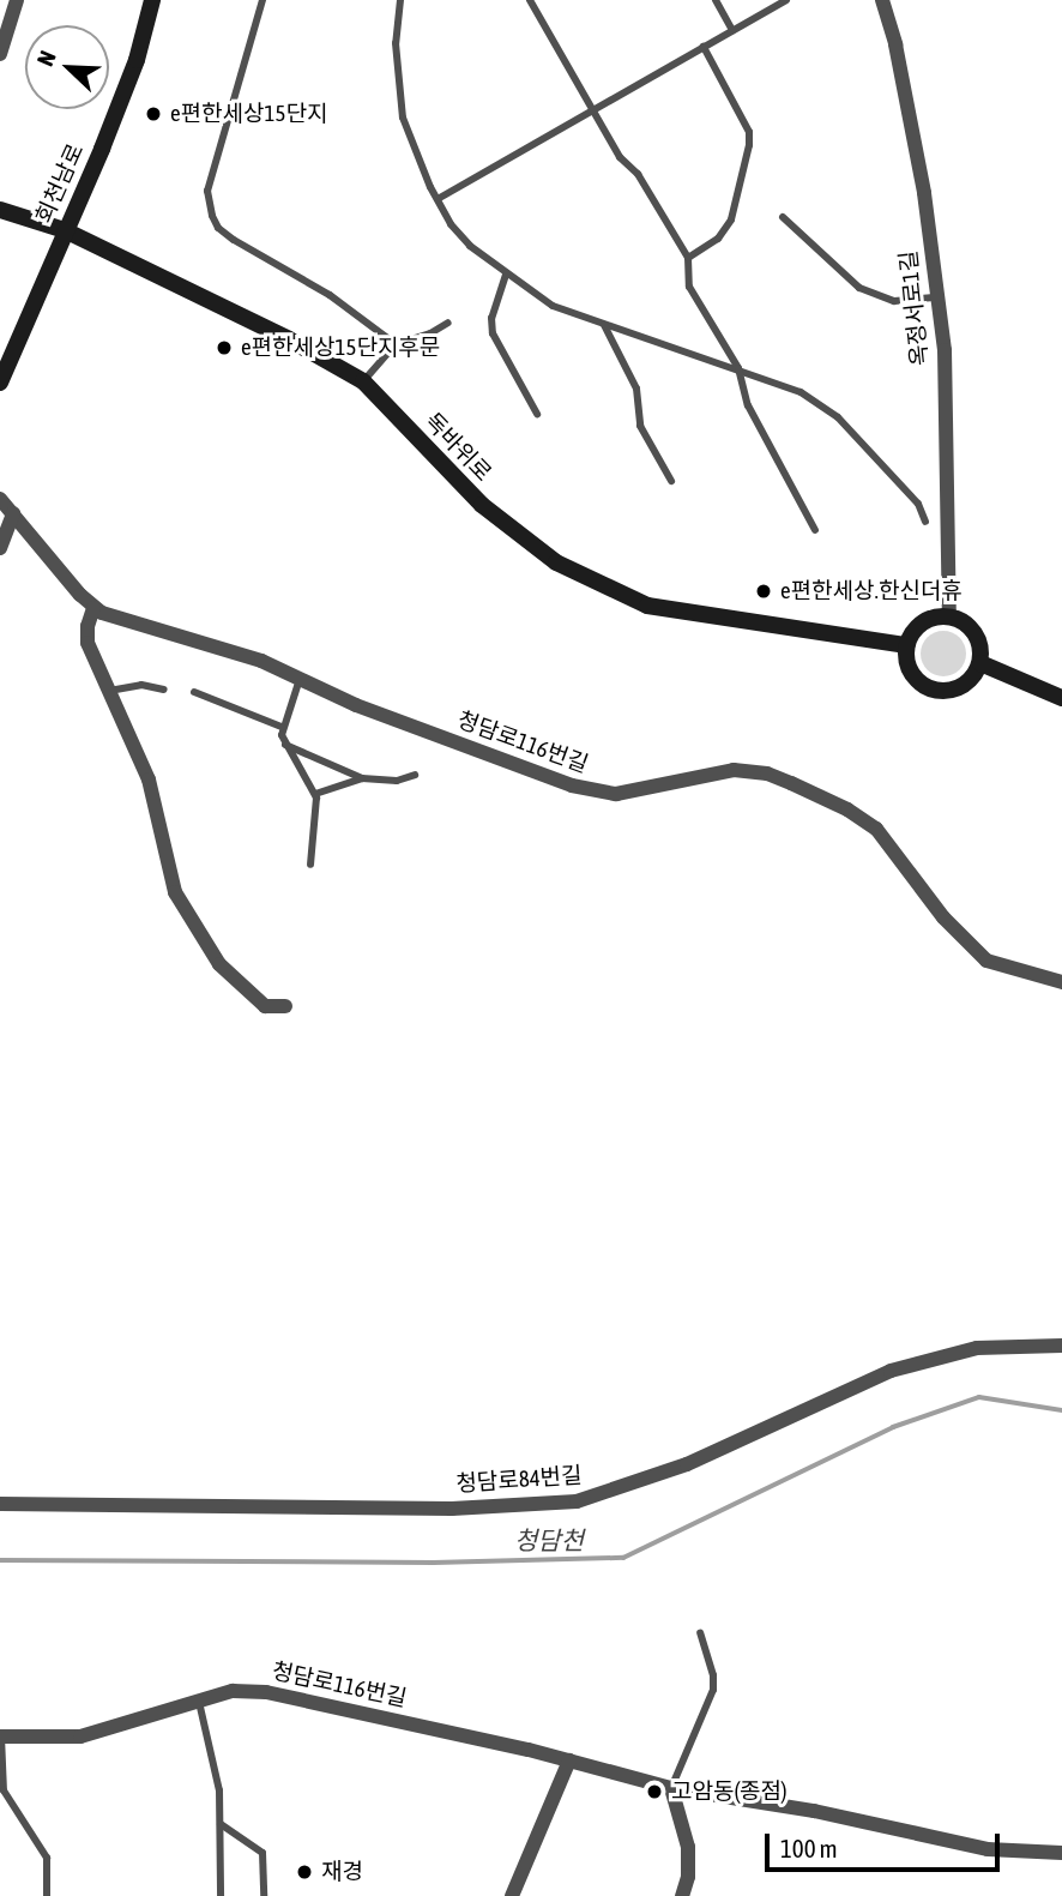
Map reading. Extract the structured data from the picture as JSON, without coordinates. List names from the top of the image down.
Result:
{
  "streets": {
    "main road": ["회천남로", "독바위로"],
    "street": ["옥정서로1길", "청담로116번길", "청담로84번길"]
  },
  "crossings": [
    ["회천남로", "독바위로"],
    ["옥정서로1길", "독바위로"]
  ],
  "water": ["청담천"],
  "places": [
    "e편한세상15단지",
    "e편한세상15단지후문",
    "e편한세상.한신더휴",
    "고암동(종점)",
    "재경"
  ],
  "scale_bar": "100 m",
  "north": "top left"
}
